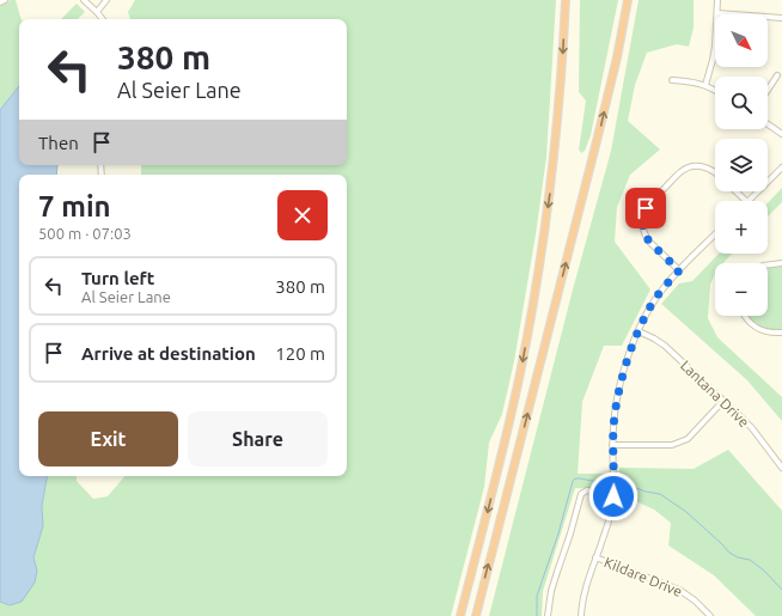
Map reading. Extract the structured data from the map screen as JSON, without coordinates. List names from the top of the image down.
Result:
{
  "streets": {
    "street": ["Lantana Drive", "Kildare Drive"]
  },
  "north": "bottom right",
  "page": {
    "map_buttons": ["+", "−"],
    "turn": ["380 m", "Al Seier Lane"],
    "then": "Then",
    "heading": ["7 min", "500 m · 07:03"],
    "list": [
      {
        "name": "Turn left",
        "note": "Al Seier Lane",
        "value": "380 m"
      },
      {
        "name": "Arrive at destination",
        "value": "120 m"
      }
    ],
    "buttons": ["Exit", "Share"]
  }
}
